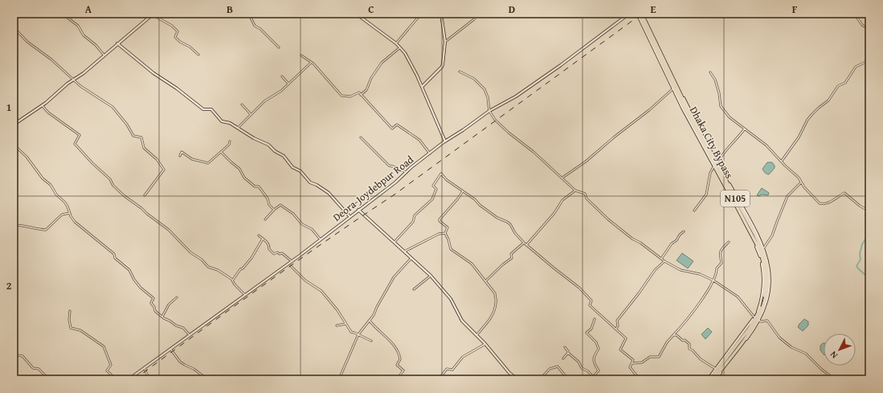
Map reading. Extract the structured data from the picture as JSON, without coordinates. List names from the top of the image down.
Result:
{
  "streets": {
    "highway": ["Dhaka City Bypass", "N105"],
    "street": ["Deora-Joydebpur Road"]
  },
  "north": "bottom left",
  "grid": {
    "columns": [
      "A",
      "B",
      "C",
      "D",
      "E",
      "F"
    ],
    "rows": ["1", "2"]
  }
}
